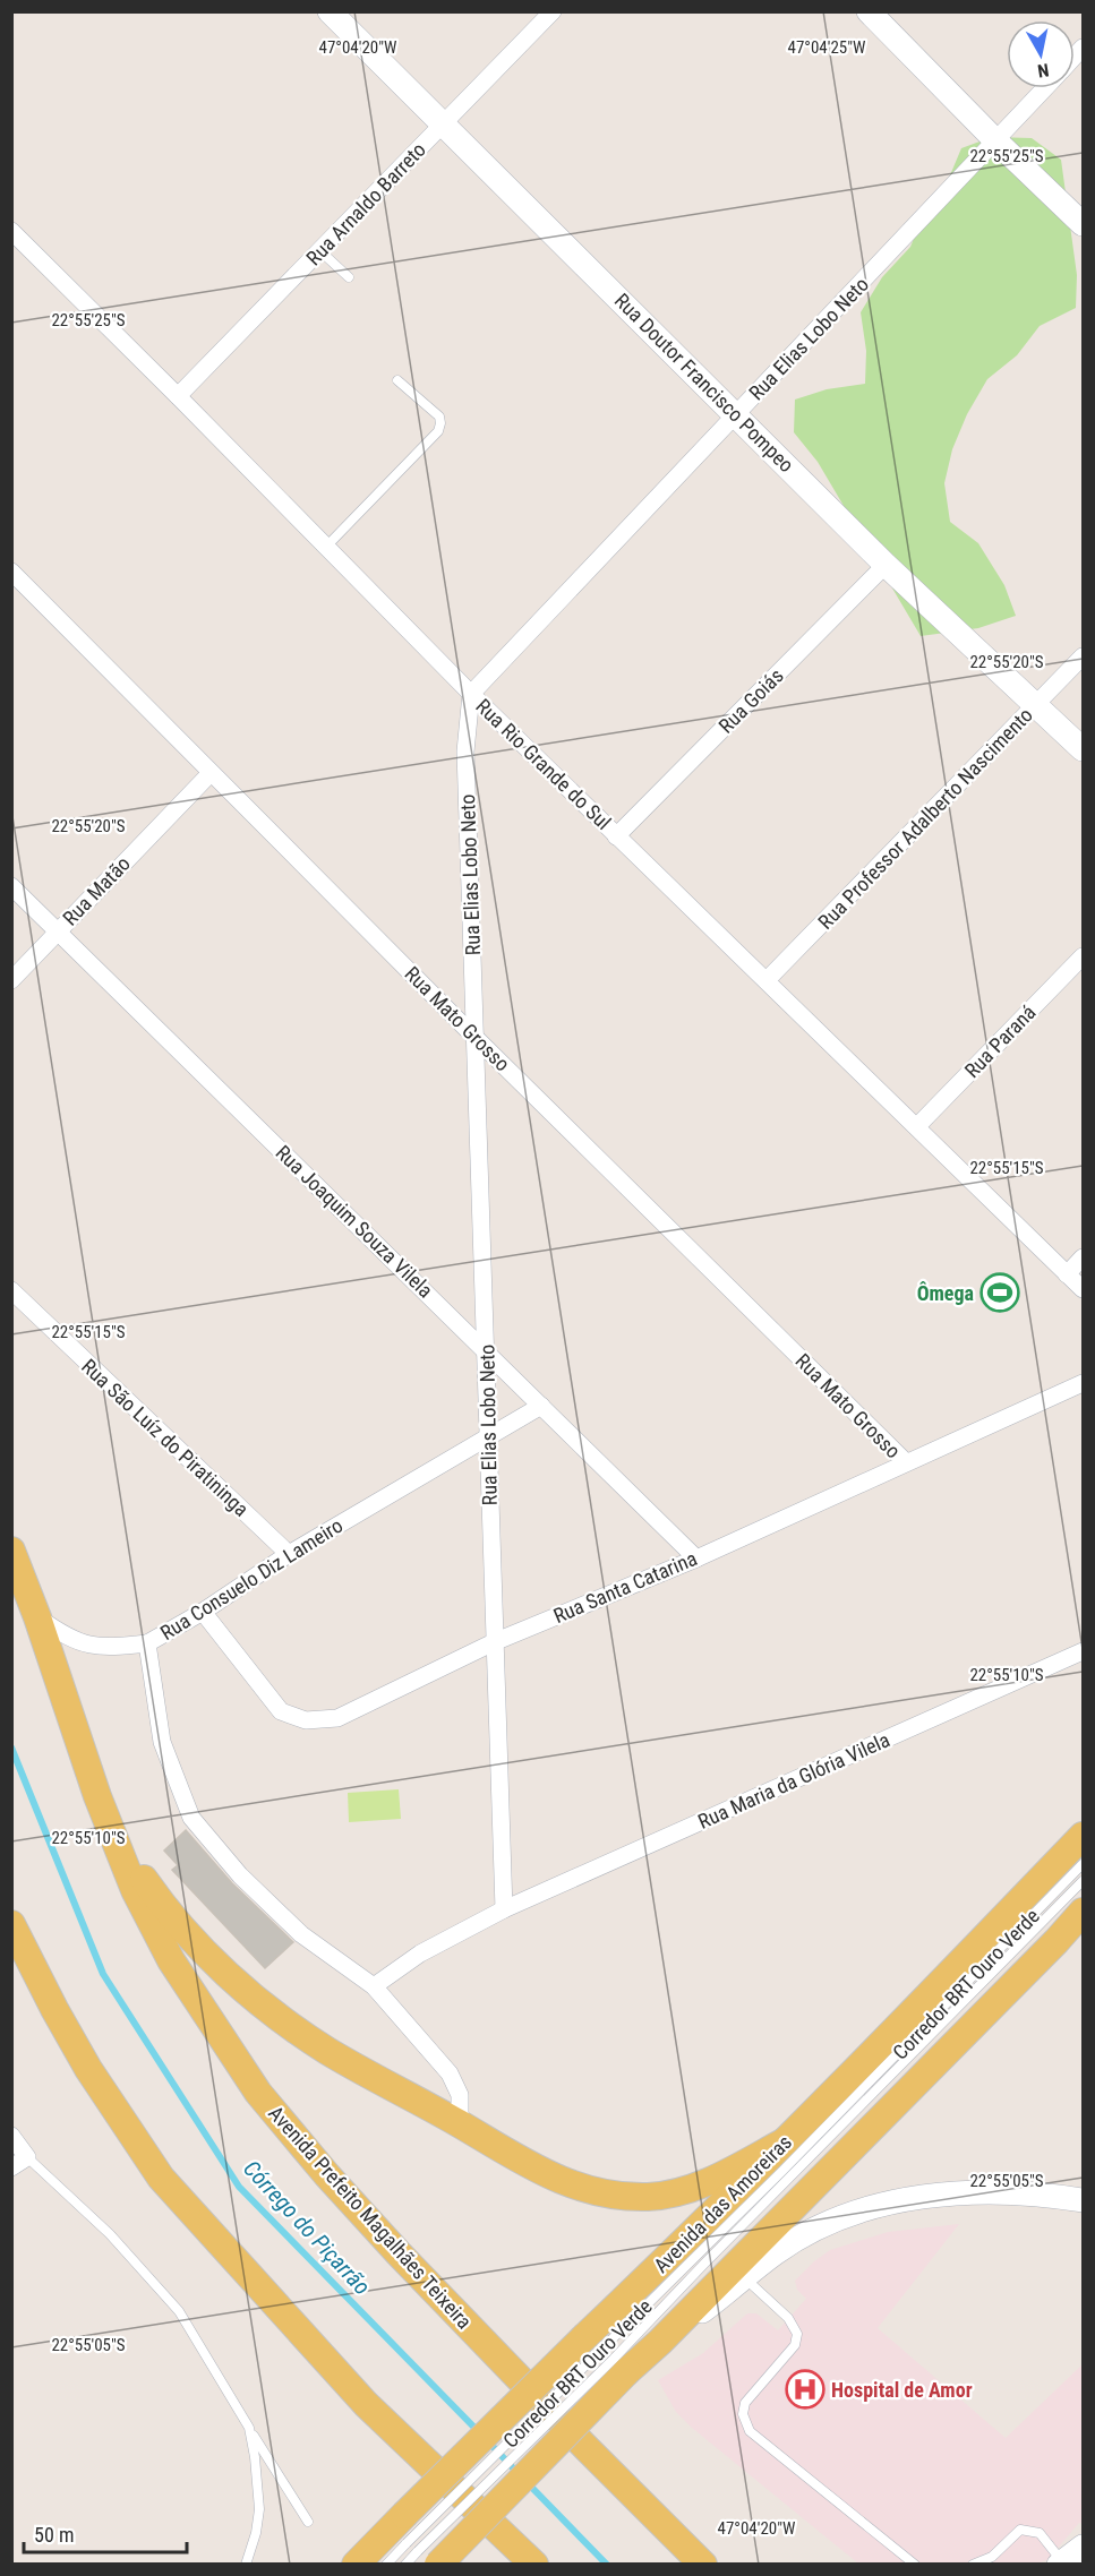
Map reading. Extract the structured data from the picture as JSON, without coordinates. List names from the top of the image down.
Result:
{
  "streets": {
    "main road": ["Avenida das Amoreiras", "Avenida Prefeito Magalhães Teixeira"],
    "street": [
      "Rua Arnaldo Barreto",
      "Rua Elias Lobo Neto",
      "Rua Doutor Francisco Pompeo",
      "Rua Goiás",
      "Rua Rio Grande do Sul",
      "Rua Professor Adalberto Nascimento",
      "Rua Matão",
      "Rua Mato Grosso",
      "Rua Paraná",
      "Rua Joaquim Souza Vilela",
      "Rua São Luíz do Piratininga",
      "Rua Consuelo Diz Lameiro",
      "Rua Santa Catarina",
      "Rua Maria da Glória Vilela"
    ],
    "lane": ["Corredor BRT Ouro Verde"]
  },
  "crossings": [
    ["Rua Arnaldo Barreto", "Rua Doutor Francisco Pompeo"],
    ["Rua Arnaldo Barreto", "Rua Rio Grande do Sul"],
    ["Rua Elias Lobo Neto", "Rua Doutor Francisco Pompeo"],
    ["Rua Elias Lobo Neto", "Rua Rio Grande do Sul"],
    ["Rua Elias Lobo Neto", "Rua Mato Grosso"],
    ["Rua Elias Lobo Neto", "Rua Joaquim Souza Vilela"],
    ["Rua Elias Lobo Neto", "Rua Consuelo Diz Lameiro"],
    ["Rua Elias Lobo Neto", "Rua Santa Catarina"],
    ["Rua Elias Lobo Neto", "Rua Maria da Glória Vilela"],
    ["Rua Doutor Francisco Pompeo", "Rua Goiás"],
    ["Rua Doutor Francisco Pompeo", "Rua Professor Adalberto Nascimento"],
    ["Rua Goiás", "Rua Rio Grande do Sul"],
    ["Rua Rio Grande do Sul", "Rua Professor Adalberto Nascimento"],
    ["Rua Rio Grande do Sul", "Rua Paraná"],
    ["Rua Matão", "Rua Mato Grosso"],
    ["Rua Matão", "Rua Joaquim Souza Vilela"],
    ["Rua Mato Grosso", "Rua Santa Catarina"],
    ["Rua Joaquim Souza Vilela", "Rua Consuelo Diz Lameiro"],
    ["Rua Joaquim Souza Vilela", "Rua Santa Catarina"],
    ["Rua São Luíz do Piratininga", "Rua Consuelo Diz Lameiro"],
    ["Rua Consuelo Diz Lameiro", "Rua Santa Catarina"],
    ["Corredor BRT Ouro Verde", "Avenida das Amoreiras"]
  ],
  "water": ["Córrego do Piçarrão"],
  "places": {
    "sports": ["Ômega"],
    "hospital": ["Hospital de Amor"]
  },
  "scale_bar": "50 m",
  "north": "bottom",
  "coordinates": [
    "47°04'20\"W",
    "47°04'25\"W",
    "22°55'25\"S",
    "22°55'20\"S",
    "22°55'15\"S",
    "22°55'10\"S",
    "22°55'05\"S"
  ]
}
